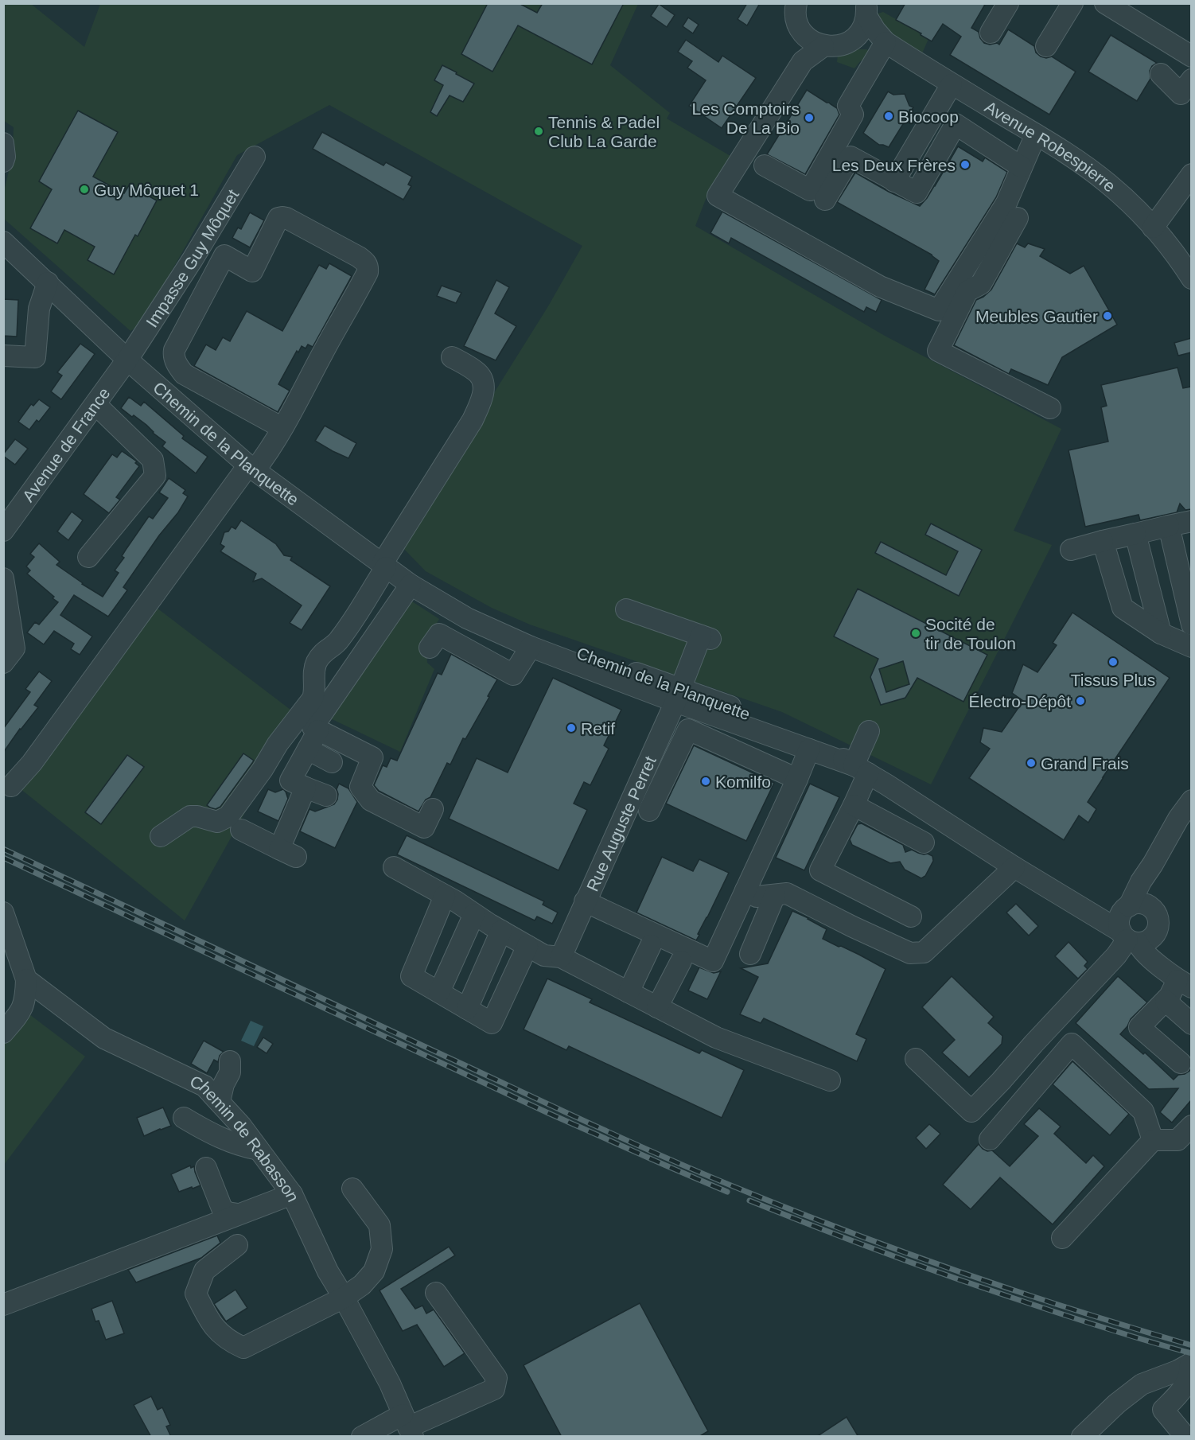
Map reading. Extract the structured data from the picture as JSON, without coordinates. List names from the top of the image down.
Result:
{
  "streets": {
    "street": [
      "Avenue Robespierre",
      "Impasse Guy Môquet",
      "Chemin de la Planquette",
      "Avenue de France",
      "Rue Auguste Perret",
      "Chemin de Rabasson"
    ]
  },
  "crossings": [
    ["Impasse Guy Môquet", "Chemin de la Planquette"],
    ["Impasse Guy Môquet", "Avenue de France"],
    ["Chemin de la Planquette", "Avenue de France"],
    ["Chemin de la Planquette", "Rue Auguste Perret"]
  ],
  "places": [
    "Biocoop",
    "Les Comptoirs De La Bio",
    "Tennis & Padel Club La Garde",
    "Les Deux Frères",
    "Guy Môquet 1",
    "Meubles Gautier",
    "Socité de tir de Toulon",
    "Tissus Plus",
    "Électro-Dépôt",
    "Retif",
    "Grand Frais",
    "Komilfo"
  ]
}
